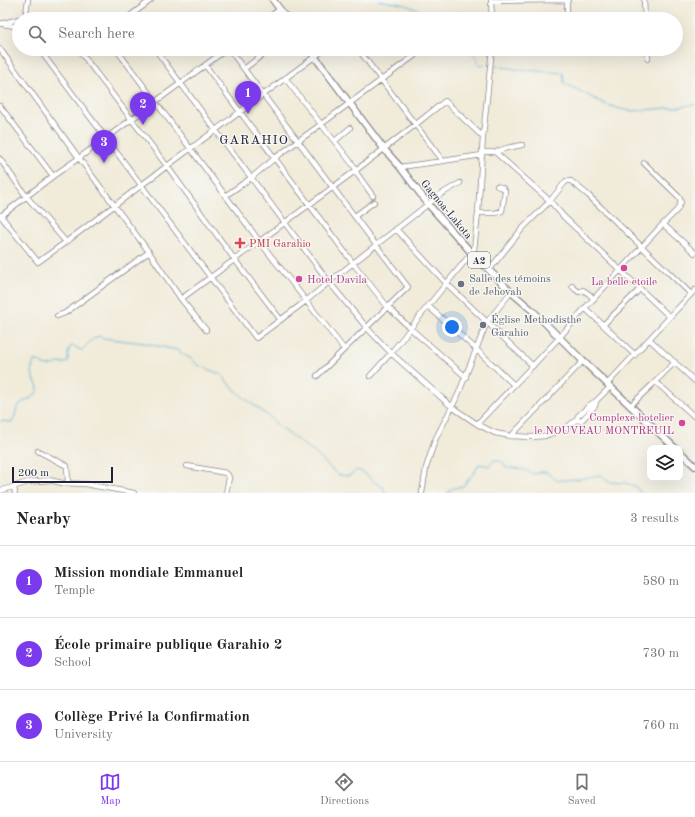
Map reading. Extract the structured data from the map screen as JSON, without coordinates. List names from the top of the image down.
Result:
{
  "streets": {
    "main road": ["Gagnoa-Lakota", "A2"]
  },
  "districts": ["GARAHIO"],
  "places": {
    "health": ["PMI Garahio"],
    "other": [
      "La belle etoile",
      "Hotel Davila",
      "Salle des témoins de Jehovah",
      "Église Methodisthe Garahio",
      "Complexe hotelier le NOUVEAU MONTREUIL"
    ]
  },
  "scale_bar": "200 m",
  "page": {
    "search": "Search here",
    "pins": ["1", "2", "3"],
    "scale": "200 m",
    "heading": ["Nearby", "3 results"],
    "list": [
      {
        "mark": "1",
        "name": "Mission mondiale Emmanuel",
        "note": "Temple",
        "value": "580 m"
      },
      {
        "mark": "2",
        "name": "École primaire publique Garahio 2",
        "note": "School",
        "value": "730 m"
      },
      {
        "mark": "3",
        "name": "Collège Privé la Confirmation",
        "note": "University",
        "value": "760 m"
      }
    ],
    "nav": ["Map", "Directions", "Saved"]
  }
}
